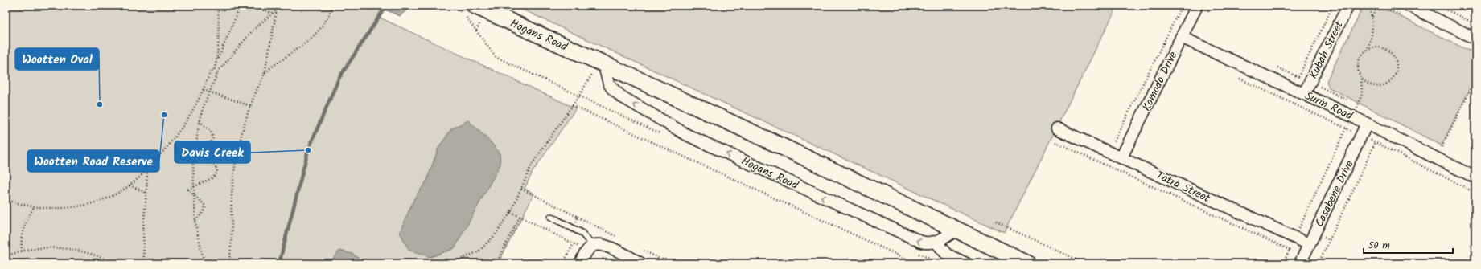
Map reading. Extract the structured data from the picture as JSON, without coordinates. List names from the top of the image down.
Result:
{
  "streets": {
    "street": [
      "Hogans Road",
      "Kubah Street",
      "Komodo Drive",
      "Surin Road",
      "Tatra Street",
      "Casabene Drive"
    ]
  },
  "crossings": [
    ["Kubah Street", "Surin Road"],
    ["Komodo Drive", "Surin Road"],
    ["Komodo Drive", "Tatra Street"],
    ["Surin Road", "Casabene Drive"],
    ["Tatra Street", "Casabene Drive"]
  ],
  "places": ["Wootten Oval", "Wootten Road Reserve", "Davis Creek"],
  "scale_bar": "50 m"
}
